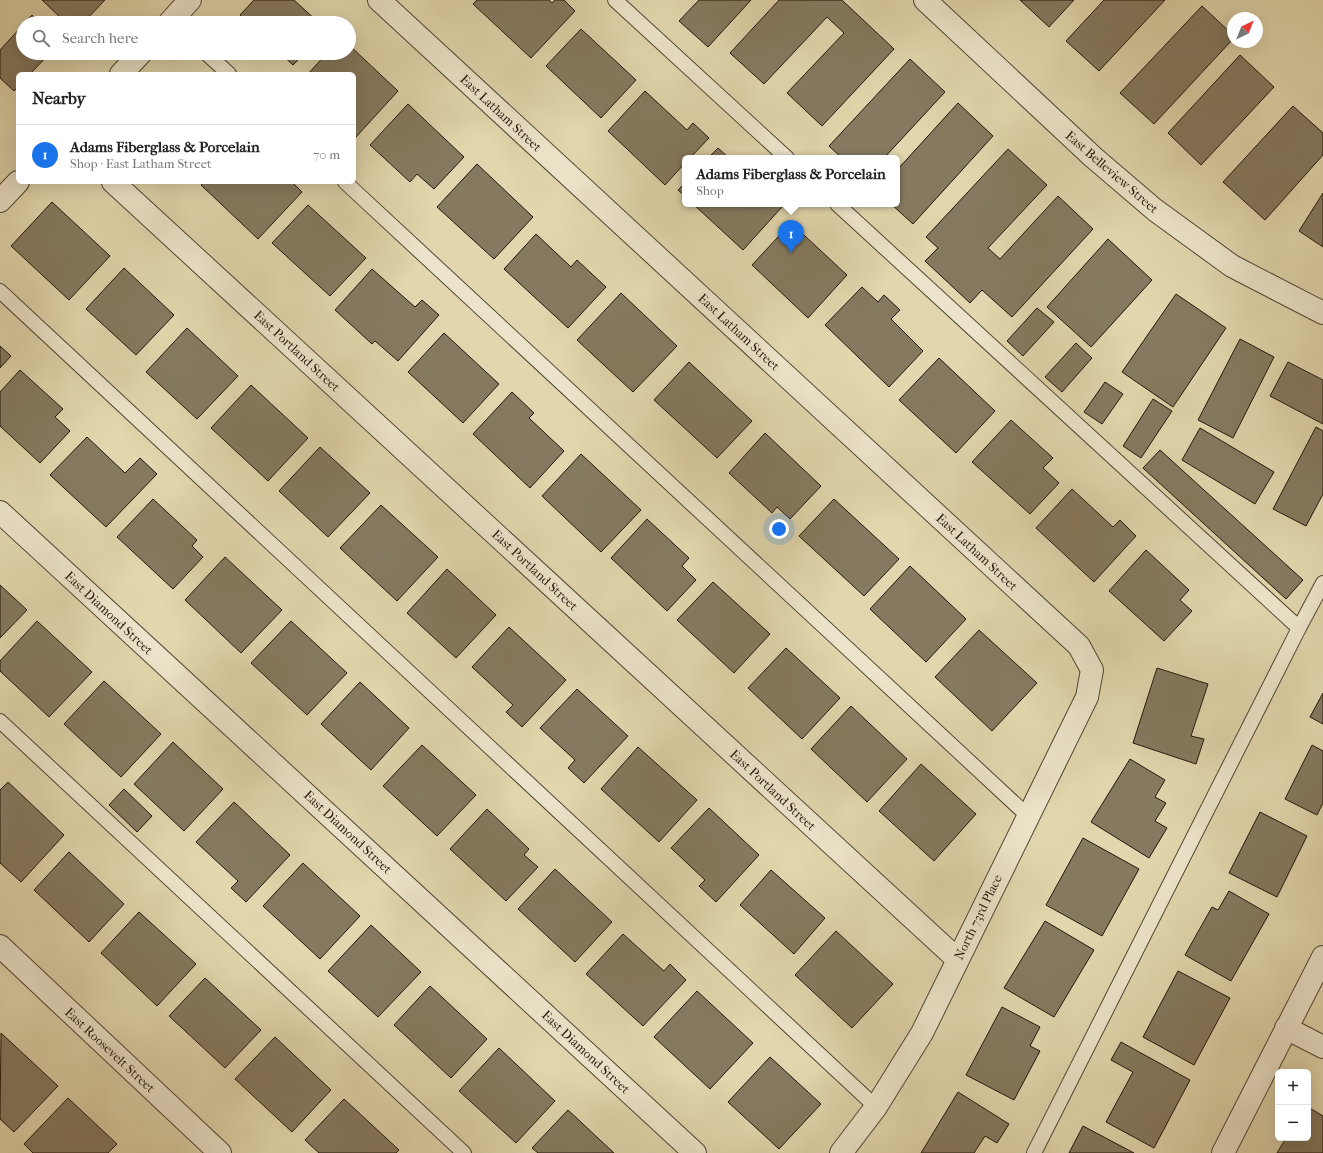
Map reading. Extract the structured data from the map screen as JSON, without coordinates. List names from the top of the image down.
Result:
{
  "streets": {
    "street": [
      "East Latham Street",
      "East Belleview Street",
      "East Portland Street",
      "East Diamond Street",
      "North 73rd Place",
      "East Roosevelt Street"
    ]
  },
  "crossings": [
    ["East Latham Street", "North 73rd Place"],
    ["East Portland Street", "North 73rd Place"]
  ],
  "north": "top right",
  "page": {
    "search": "Search here",
    "heading": "Nearby",
    "list": [
      {
        "mark": "1",
        "name": "Adams Fiberglass & Porcelain",
        "note": "Shop · East Latham Street",
        "value": "70 m"
      }
    ],
    "popup": ["Adams Fiberglass & Porcelain", "Shop"],
    "pins": "1",
    "map_buttons": ["+", "−"]
  }
}
